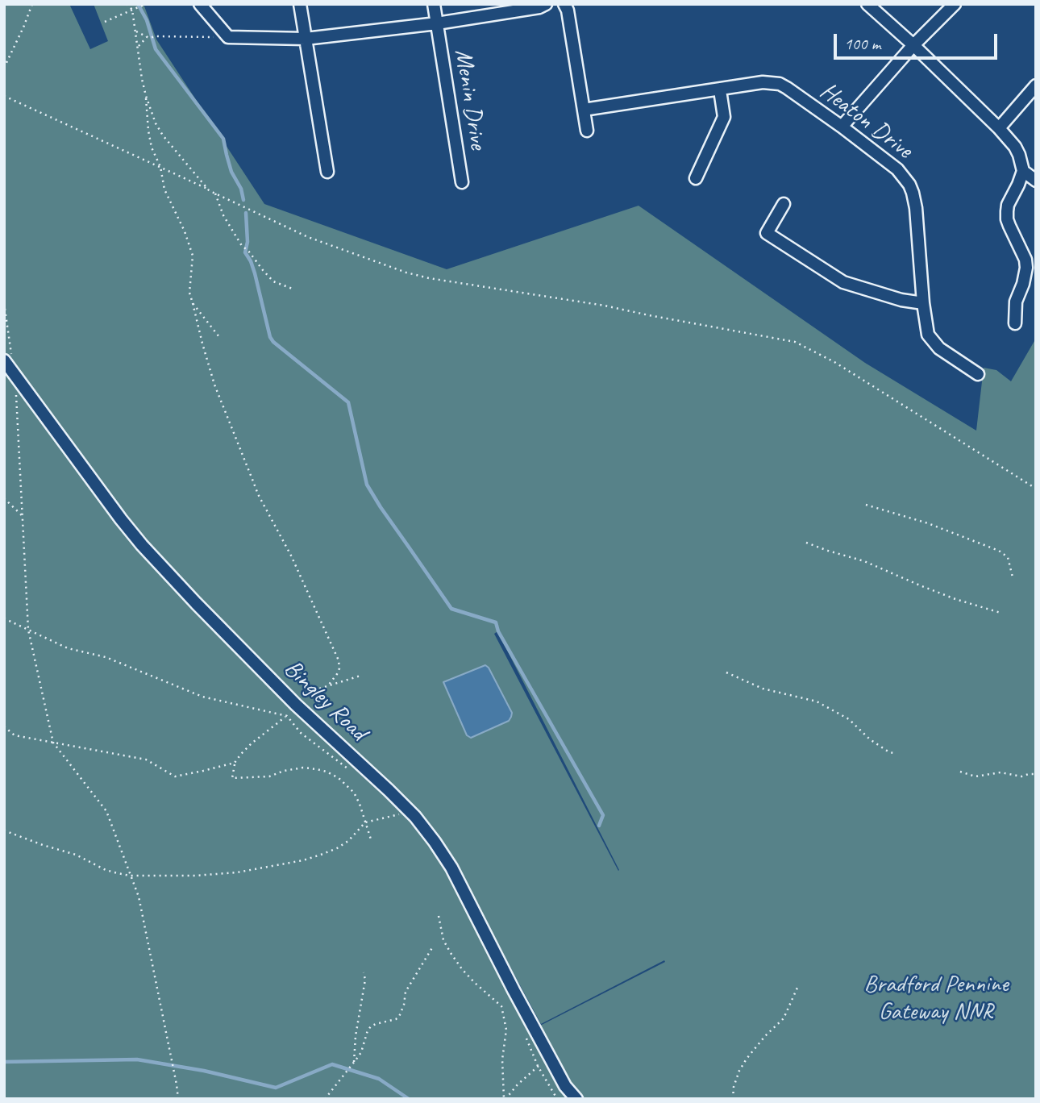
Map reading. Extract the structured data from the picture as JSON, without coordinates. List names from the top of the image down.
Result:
{
  "streets": {
    "street": ["Menin Drive", "Heaton Drive", "Bingley Road"]
  },
  "parks": ["Bradford Pennine Gateway NNR"],
  "scale_bar": "100 m"
}
